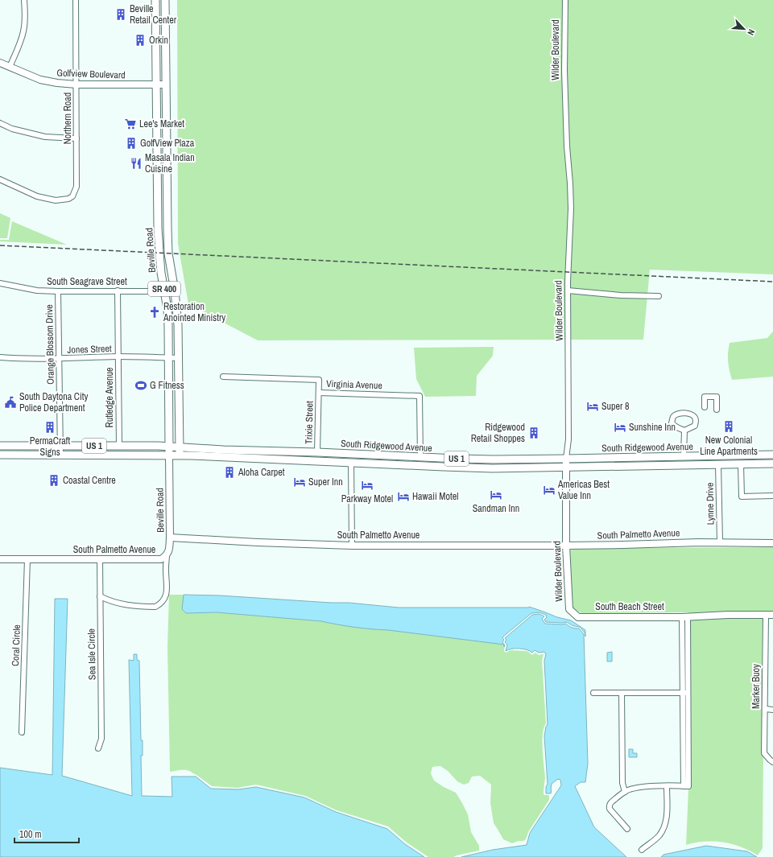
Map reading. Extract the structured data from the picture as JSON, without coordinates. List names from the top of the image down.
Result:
{
  "streets": {
    "main road": [
      "Beville Road",
      "SR 400",
      "US 1",
      "South Ridgewood Avenue"
    ],
    "street": [
      "Wilder Boulevard",
      "Golfview Boulevard",
      "Northern Road",
      "South Seagrave Street",
      "Orange Blossom Drive",
      "Jones Street",
      "Virginia Avenue",
      "Rutledge Avenue",
      "Trixie Street",
      "Lynne Drive",
      "South Palmetto Avenue",
      "South Beach Street",
      "Coral Circle",
      "Sea Isle Circle",
      "Marker Buoy"
    ]
  },
  "crossings": [
    ["Wilder Boulevard", "South Ridgewood Avenue"],
    ["Wilder Boulevard", "South Palmetto Avenue"],
    ["Wilder Boulevard", "South Beach Street"],
    ["Golfview Boulevard", "Northern Road"],
    ["Golfview Boulevard", "Beville Road"],
    ["Beville Road", "South Seagrave Street"],
    ["Beville Road", "Jones Street"],
    ["Beville Road", "South Ridgewood Avenue"],
    ["Beville Road", "South Palmetto Avenue"],
    ["South Seagrave Street", "Orange Blossom Drive"],
    ["South Seagrave Street", "Rutledge Avenue"],
    ["Orange Blossom Drive", "Jones Street"],
    ["Orange Blossom Drive", "South Ridgewood Avenue"],
    ["Jones Street", "Rutledge Avenue"],
    ["Virginia Avenue", "Trixie Street"],
    ["Virginia Avenue", "South Ridgewood Avenue"],
    ["Rutledge Avenue", "South Ridgewood Avenue"],
    ["Trixie Street", "South Ridgewood Avenue"],
    ["South Ridgewood Avenue", "Lynne Drive"],
    ["Lynne Drive", "South Palmetto Avenue"],
    ["South Palmetto Avenue", "Coral Circle"],
    ["South Palmetto Avenue", "Sea Isle Circle"],
    ["South Beach Street", "Marker Buoy"]
  ],
  "places": {
    "building": [
      "Beville Retail Center",
      "Orkin",
      "GolfView Plaza",
      "New Colonial Line Apartments",
      "PermaCraft Signs",
      "Ridgewood Retail Shoppes",
      "Aloha Carpet",
      "Coastal Centre"
    ],
    "supermarket": ["Lee's Market"],
    "restaurant": ["Masala Indian Cuisine"],
    "church": ["Restoration Anointed Ministry"],
    "sports": ["G Fitness"],
    "public building": ["South Daytona City Police Department"],
    "hotel": [
      "Super 8",
      "Sunshine Inn",
      "Super Inn",
      "Parkway Motel",
      "Americas Best Value Inn",
      "Sandman Inn",
      "Hawaii Motel"
    ]
  },
  "scale_bar": "100 m",
  "north": "bottom right"
}
